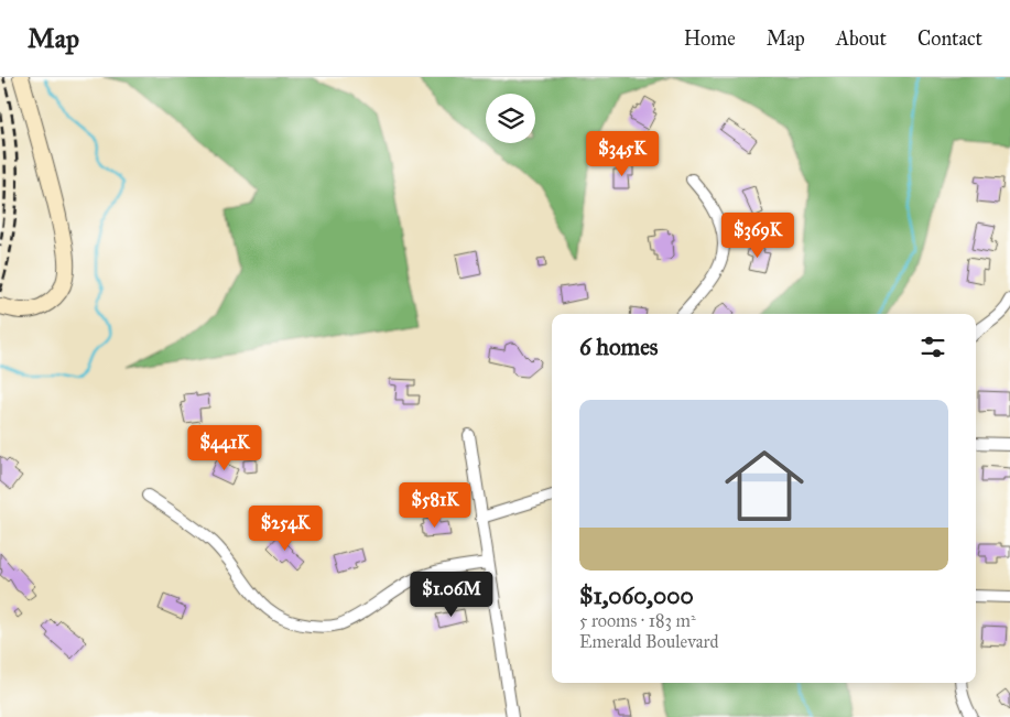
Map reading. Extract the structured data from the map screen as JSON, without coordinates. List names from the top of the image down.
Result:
{
  "page": {
    "header": "Map",
    "nav": [
      "Home",
      "Map",
      "About",
      "Contact"
    ],
    "price": [
      "$345K",
      "$369K",
      "$441K",
      "$581K",
      "$254K",
      "$1.06M"
    ],
    "heading": "6 homes",
    "list": [
      {
        "name": "$1,060,000",
        "note": "5 rooms · 183 m² · Emerald Boulevard"
      }
    ]
  }
}
